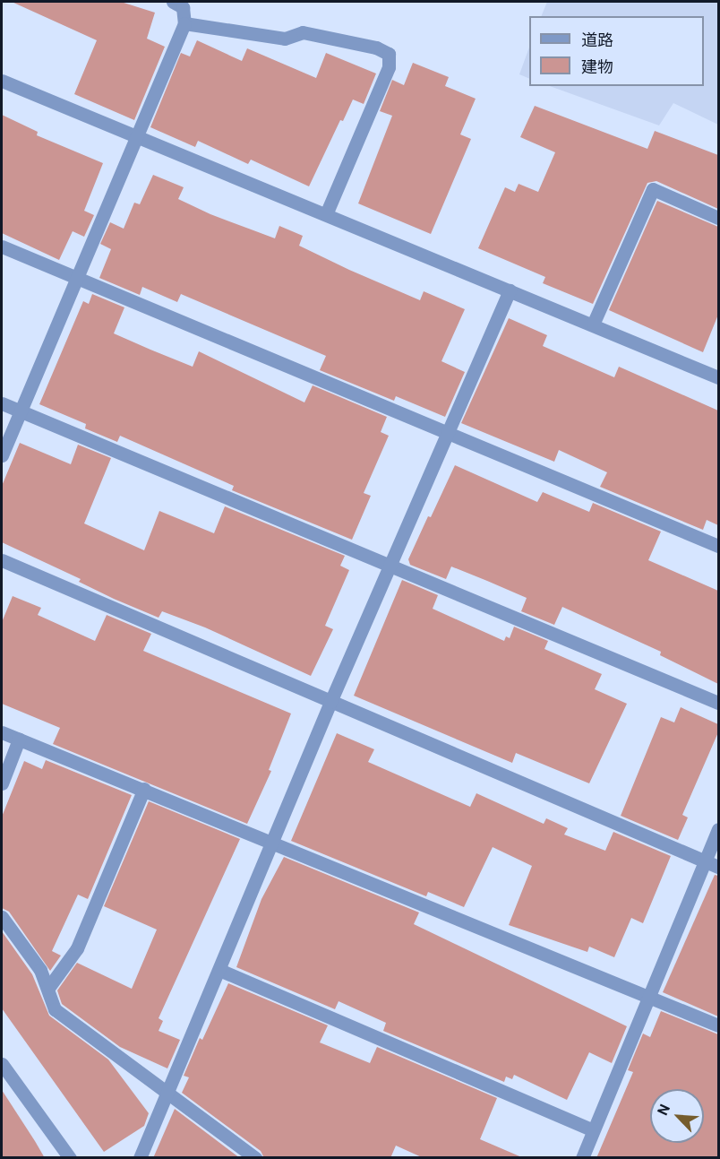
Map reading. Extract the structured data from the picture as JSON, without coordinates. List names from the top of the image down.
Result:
{
  "legend": ["道路", "建物"],
  "north": "top left"
}
